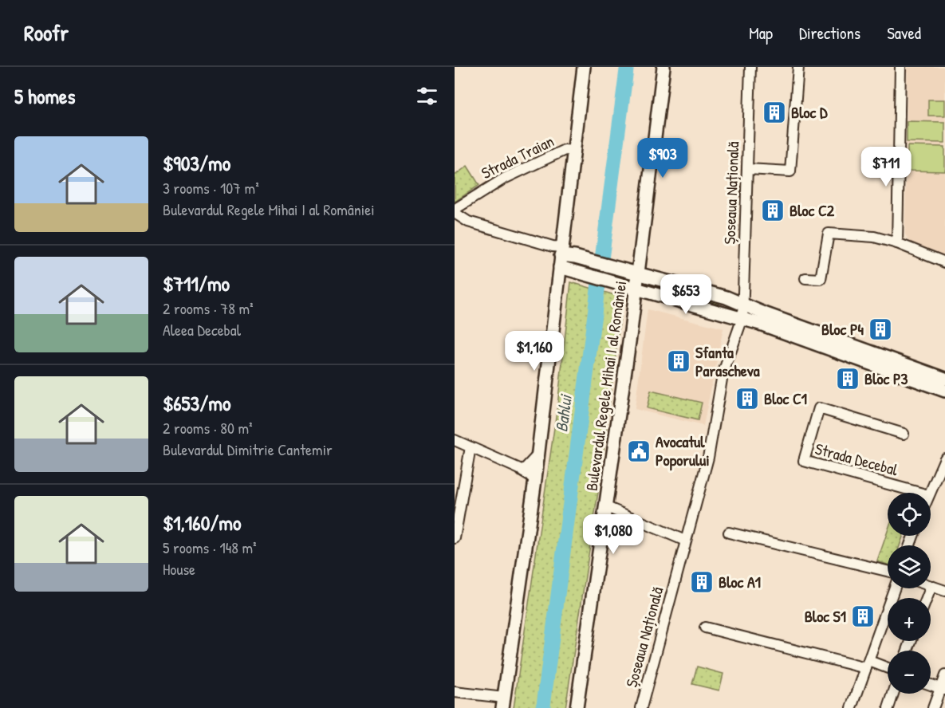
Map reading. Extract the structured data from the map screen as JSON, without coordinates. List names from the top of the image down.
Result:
{
  "streets": {
    "main road": ["Bulevardul Regele Mihai I al României"],
    "street": ["Strada Traian", "Șoseaua Națională", "Strada Decebal"]
  },
  "water": ["Bahlui"],
  "places": {
    "building": [
      "Bloc D",
      "Bloc C2",
      "Bloc P4",
      "Sfanta Parascheva",
      "Bloc P3",
      "Bloc C1",
      "Bloc A1",
      "Bloc S1"
    ],
    "public building": ["Avocatul Poporului"]
  },
  "page": {
    "header": "Roofr",
    "nav": ["Map", "Directions", "Saved"],
    "heading": "5 homes",
    "list": [
      {
        "name": "$903/mo",
        "note": "3 rooms · 107 m² · Bulevardul Regele Mihai I al României"
      },
      {
        "name": "$711/mo",
        "note": "2 rooms · 78 m² · Aleea Decebal"
      },
      {
        "name": "$653/mo",
        "note": "2 rooms · 80 m² · Bulevardul Dimitrie Cantemir"
      },
      {
        "name": "$1,160/mo",
        "note": "5 rooms · 148 m² · House"
      }
    ],
    "price": [
      "$903",
      "$711",
      "$653",
      "$1,160",
      "$1,080"
    ],
    "map_buttons": ["+", "−"]
  }
}
